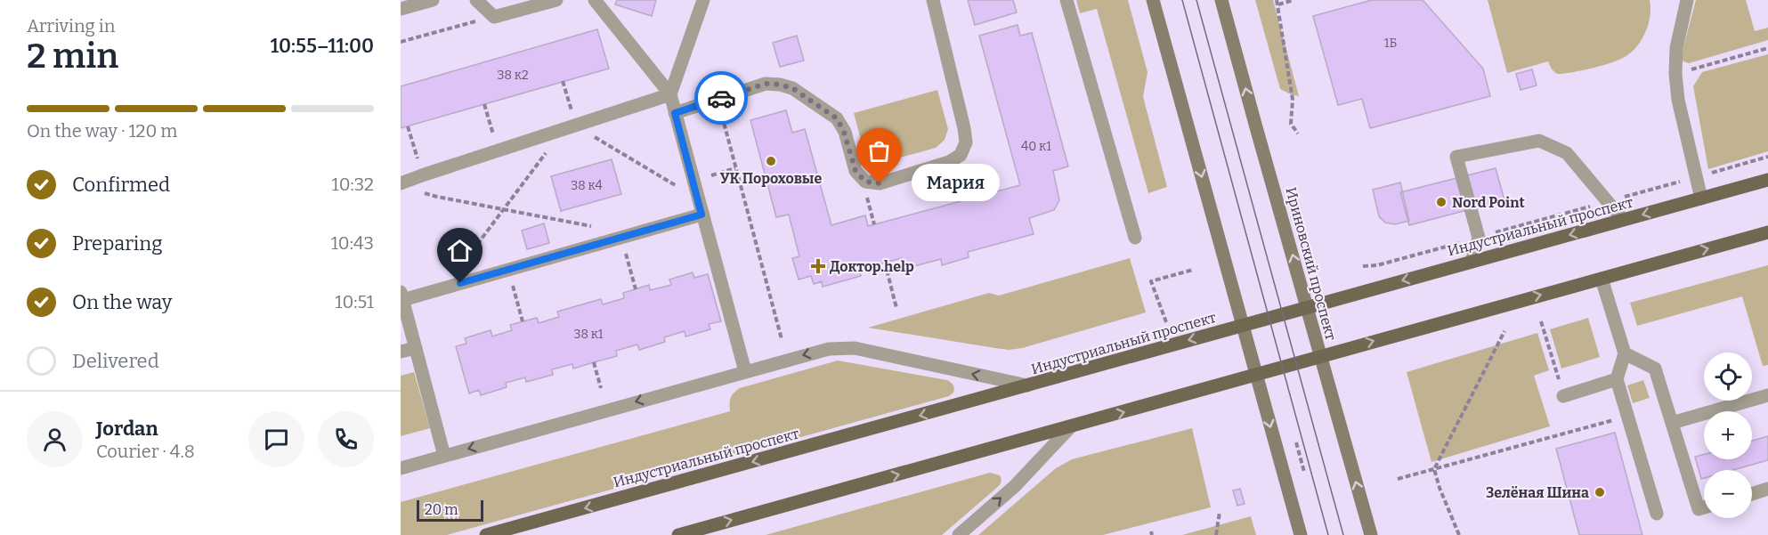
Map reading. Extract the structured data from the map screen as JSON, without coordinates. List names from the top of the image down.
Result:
{
  "streets": {
    "main road": ["Индустриальный проспект", "Ириновский проспект"]
  },
  "crossings": [
    ["Индустриальный проспект", "Ириновский проспект"]
  ],
  "places": {
    "other": [
      "УК Пороховые",
      "Мария",
      "Nord Point",
      "Зелёная Шина"
    ],
    "health": ["Доктор.help"]
  },
  "house_numbers": [
    "1Б",
    "38 к2",
    "40 к1",
    "38 к4",
    "38 к1"
  ],
  "scale_bar": "20 m",
  "page": {
    "heading": ["2 min", "Arriving in", "10:55–11:00"],
    "panel": ["Jordan", "Courier · 4.8"],
    "bar": "On the way · 120 m",
    "list": [
      ["Confirmed", "10:32"],
      ["Preparing", "10:43"],
      ["On the way", "10:51"],
      "Delivered"
    ],
    "bubble": "Мария",
    "map_buttons": ["+", "−"],
    "scale": "20 m"
  }
}
